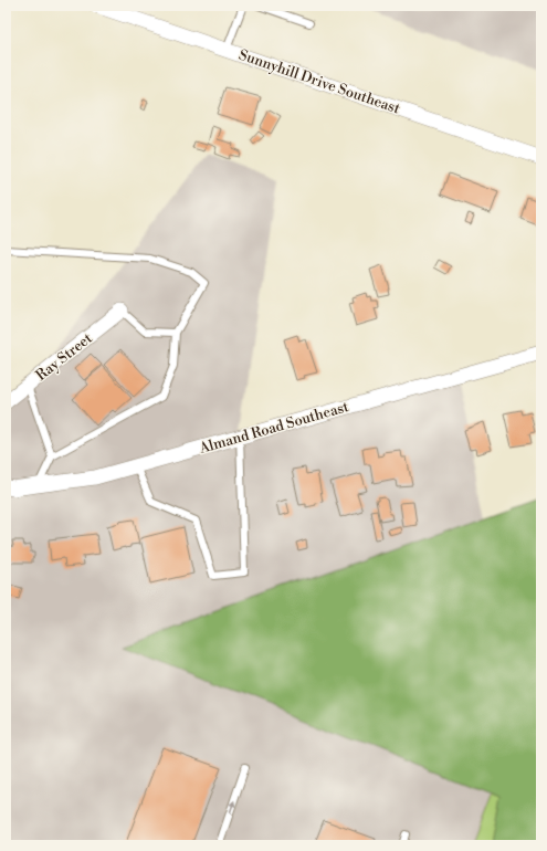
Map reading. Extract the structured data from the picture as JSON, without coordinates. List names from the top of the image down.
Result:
{
  "streets": {
    "street": ["Sunnyhill Drive Southeast", "Ray Street", "Almand Road Southeast"]
  }
}
